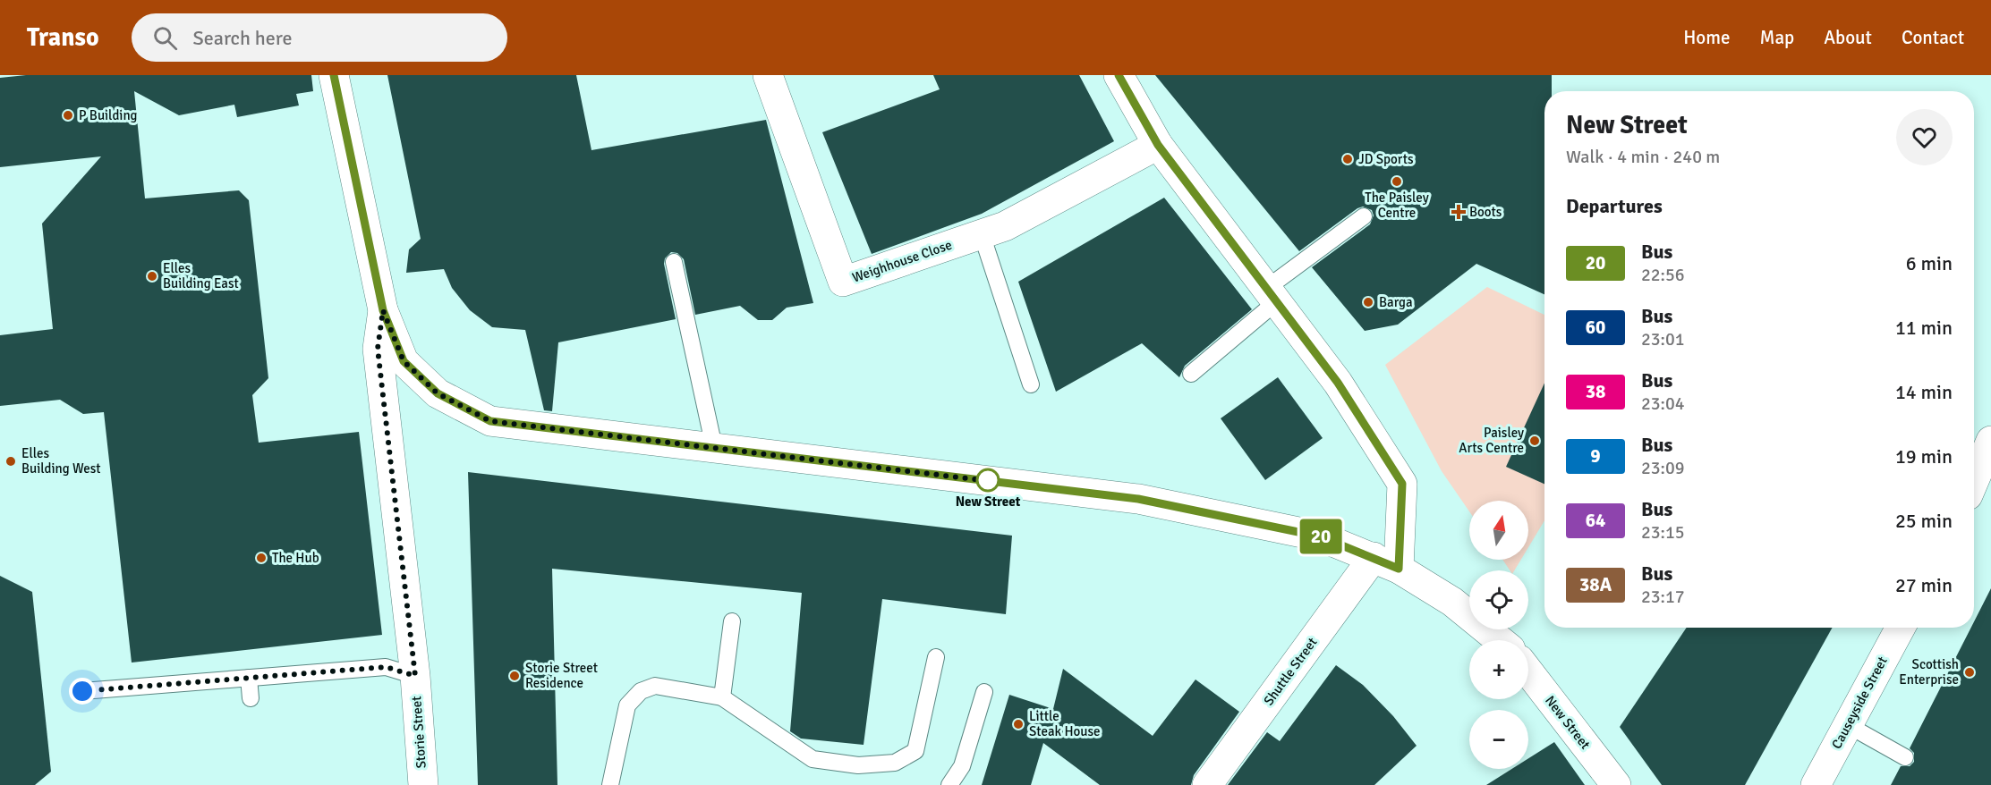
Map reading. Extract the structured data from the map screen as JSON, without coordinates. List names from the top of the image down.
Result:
{
  "streets": {
    "street": [
      "Weighhouse Close",
      "Shuttle Street",
      "Causeyside Street",
      "New Street",
      "Storie Street"
    ]
  },
  "places": {
    "other": [
      "P Building",
      "JD Sports",
      "The Paisley Centre",
      "Elles Building East",
      "Barga",
      "Paisley Arts Centre",
      "Elles Building West",
      "New Street",
      "The Hub",
      "Scottish Enterprise",
      "Storie Street Residence",
      "Little Steak House"
    ],
    "health": ["Boots"]
  },
  "lines": ["bus line 20"],
  "north": "top",
  "page": {
    "header": "Transo",
    "search": "Search here",
    "nav": [
      "Home",
      "Map",
      "About",
      "Contact"
    ],
    "on_map": "20",
    "heading": [
      ["New Street", "Walk · 4 min · 240 m"],
      "Departures"
    ],
    "list": [
      {
        "mark": "20",
        "name": "Bus",
        "note": "22:56",
        "value": "6 min"
      },
      {
        "mark": "60",
        "name": "Bus",
        "note": "23:01",
        "value": "11 min"
      },
      {
        "mark": "38",
        "name": "Bus",
        "note": "23:04",
        "value": "14 min"
      },
      {
        "mark": "9",
        "name": "Bus",
        "note": "23:09",
        "value": "19 min"
      },
      {
        "mark": "64",
        "name": "Bus",
        "note": "23:15",
        "value": "25 min"
      },
      {
        "mark": "38A",
        "name": "Bus",
        "note": "23:17",
        "value": "27 min"
      }
    ],
    "map_buttons": ["+", "−"]
  }
}
